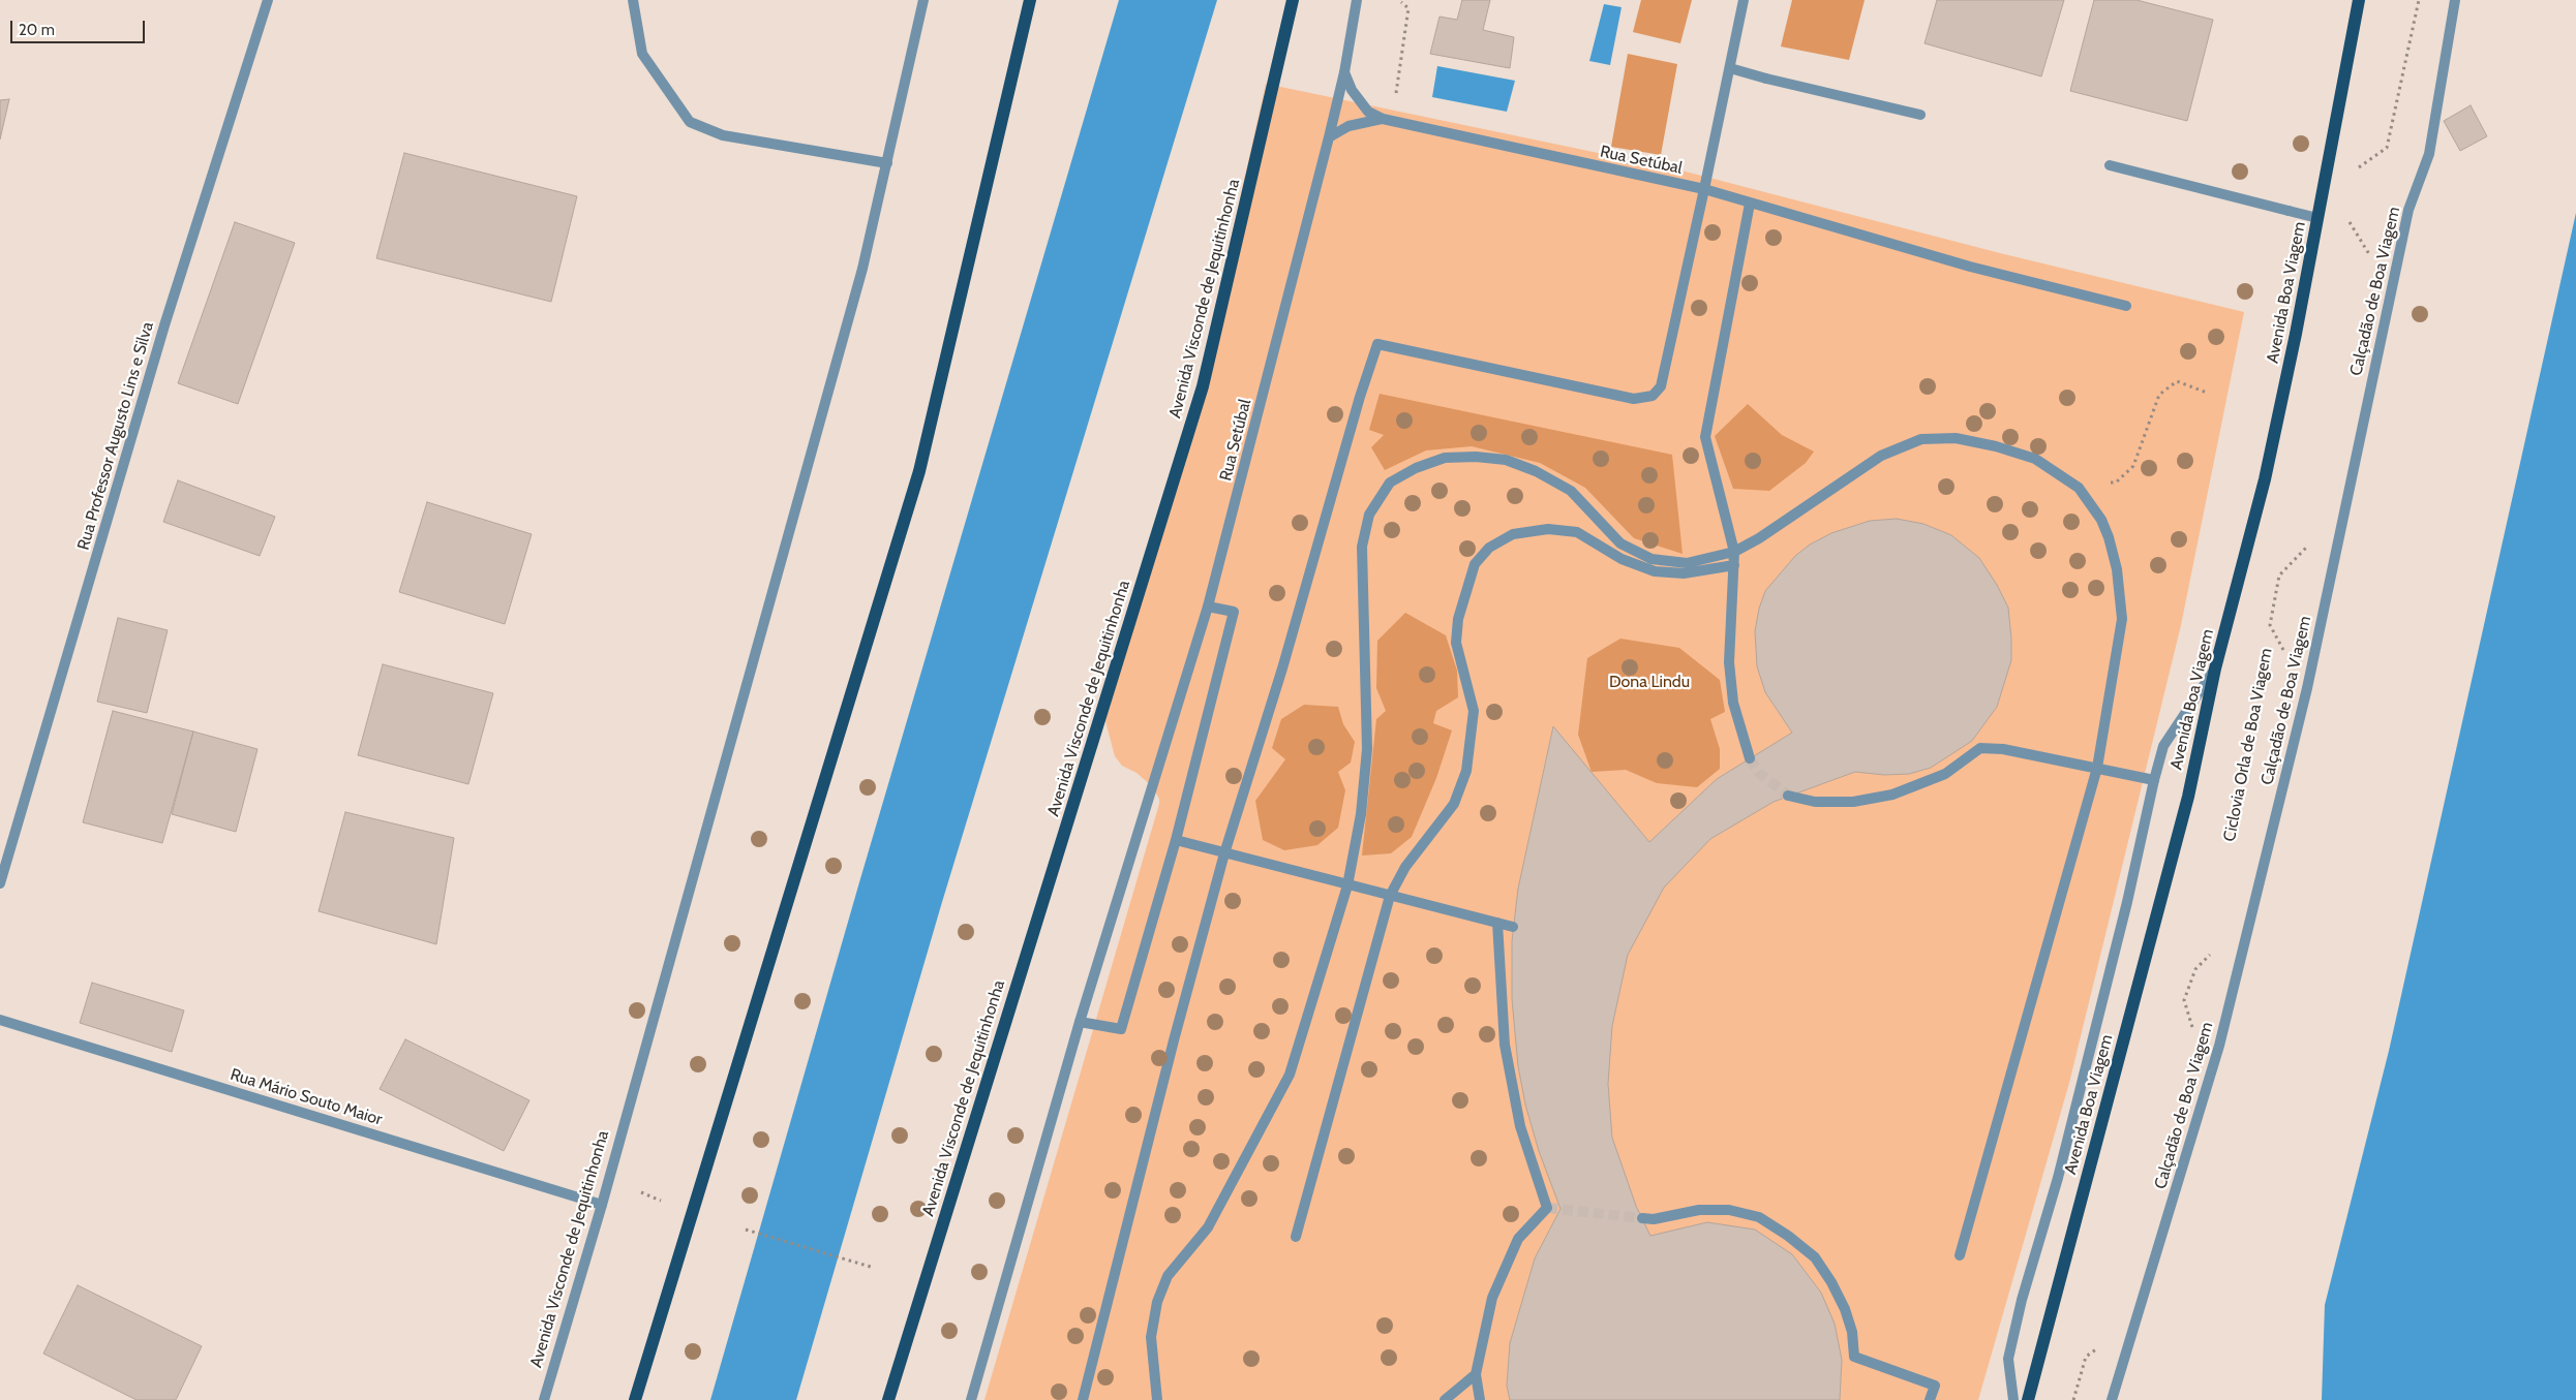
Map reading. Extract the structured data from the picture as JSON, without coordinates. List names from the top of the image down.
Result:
{
  "streets": {
    "main road": ["Avenida Boa Viagem", "Avenida Visconde de Jequitinhonha"],
    "street": [
      "Rua Setúbal",
      "Calçadão de Boa Viagem",
      "Rua Professor Augusto Lins e Silva",
      "Rua Mário Souto Maior"
    ],
    "path": ["Ciclovia Orla de Boa Viagem"]
  },
  "crossings": [
    ["Avenida Visconde de Jequitinhonha", "Rua Mário Souto Maior"]
  ],
  "parks": ["Dona Lindu"],
  "scale_bar": "20 m"
}
